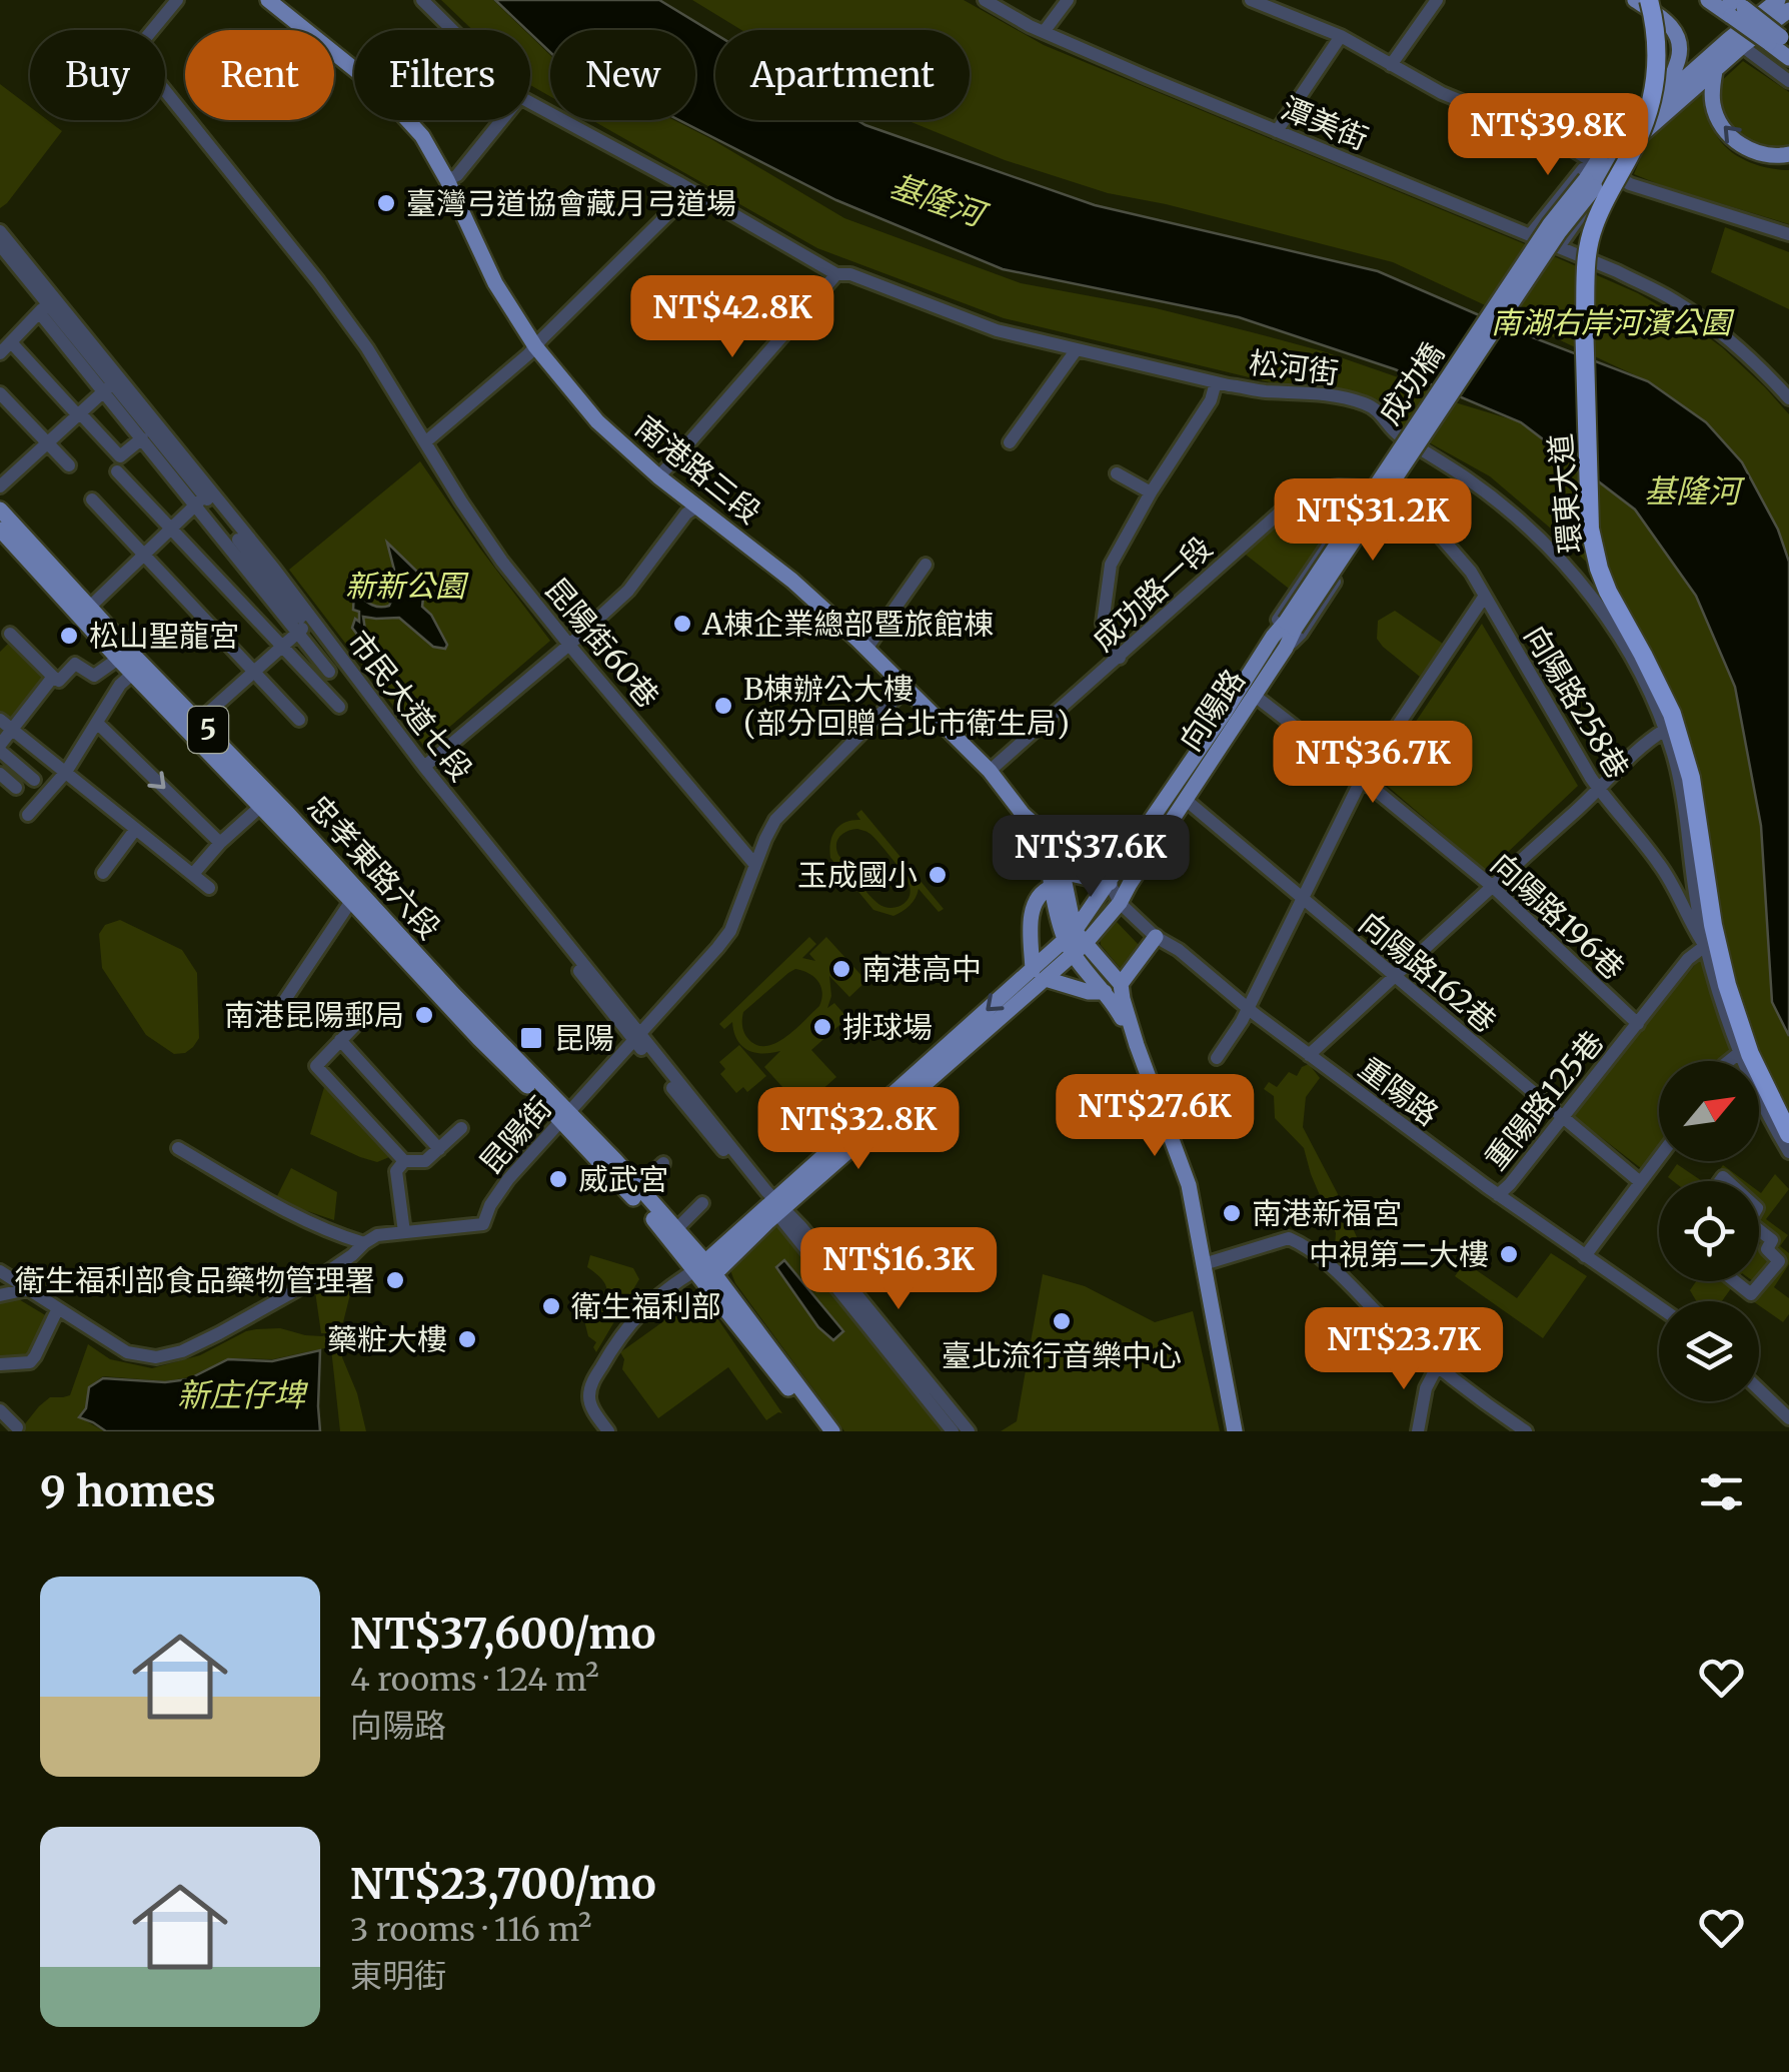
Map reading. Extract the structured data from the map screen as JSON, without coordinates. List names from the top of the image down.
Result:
{
  "streets": {
    "highway": ["環東大道"],
    "main road": [
      "成功橋",
      "南港路三段",
      "向陽路",
      "5",
      "忠孝東路六段"
    ],
    "street": [
      "潭美街",
      "松河街",
      "成功路一段",
      "昆陽街60巷",
      "向陽路258巷",
      "市民大道七段",
      "向陽路196巷",
      "向陽路162巷",
      "重陽路",
      "重陽路125巷",
      "昆陽街"
    ]
  },
  "crossings": [
    ["松河街", "向陽路258巷"],
    ["松河街", "重陽路125巷"],
    ["成功橋", "向陽路"],
    ["南港路三段", "成功路一段"],
    ["南港路三段", "昆陽街"],
    ["成功路一段", "向陽路258巷"],
    ["昆陽街60巷", "昆陽街"],
    ["向陽路258巷", "重陽路125巷"],
    ["市民大道七段", "向陽路"],
    ["市民大道七段", "昆陽街"],
    ["向陽路", "5"],
    ["向陽路", "忠孝東路六段"],
    ["向陽路", "向陽路196巷"],
    ["向陽路", "向陽路162巷"],
    ["向陽路", "重陽路"],
    ["5", "忠孝東路六段"],
    ["忠孝東路六段", "昆陽街"],
    ["向陽路196巷", "重陽路125巷"],
    ["向陽路162巷", "重陽路125巷"],
    ["重陽路", "重陽路125巷"]
  ],
  "water": ["基隆河", "新庄仔埤"],
  "parks": ["南湖右岸河濱公園", "新新公園"],
  "places": {
    "other": [
      "臺灣弓道協會藏月弓道場",
      "A棟企業總部暨旅館棟",
      "松山聖龍宮",
      "B棟辦公大樓 (部分回贈台北市衛生局)",
      "玉成國小",
      "南港高中",
      "南港昆陽郵局",
      "排球場",
      "威武宮",
      "南港新福宮",
      "中視第二大樓",
      "衛生福利部食品藥物管理署",
      "衛生福利部",
      "臺北流行音樂中心",
      "藥粧大樓"
    ],
    "transit": ["昆陽"]
  },
  "north": "top right",
  "page": {
    "chip": [
      "Buy",
      "Rent",
      "Filters",
      "New",
      "Apartment"
    ],
    "price": [
      "NT$39.8K",
      "NT$42.8K",
      "NT$31.2K",
      "NT$36.7K",
      "NT$37.6K",
      "NT$27.6K",
      "NT$32.8K",
      "NT$16.3K",
      "NT$23.7K"
    ],
    "heading": "9 homes",
    "list": [
      {
        "name": "NT$37,600/mo",
        "note": "4 rooms · 124 m² · 向陽路"
      },
      {
        "name": "NT$23,700/mo",
        "note": "3 rooms · 116 m² · 東明街"
      }
    ]
  }
}
